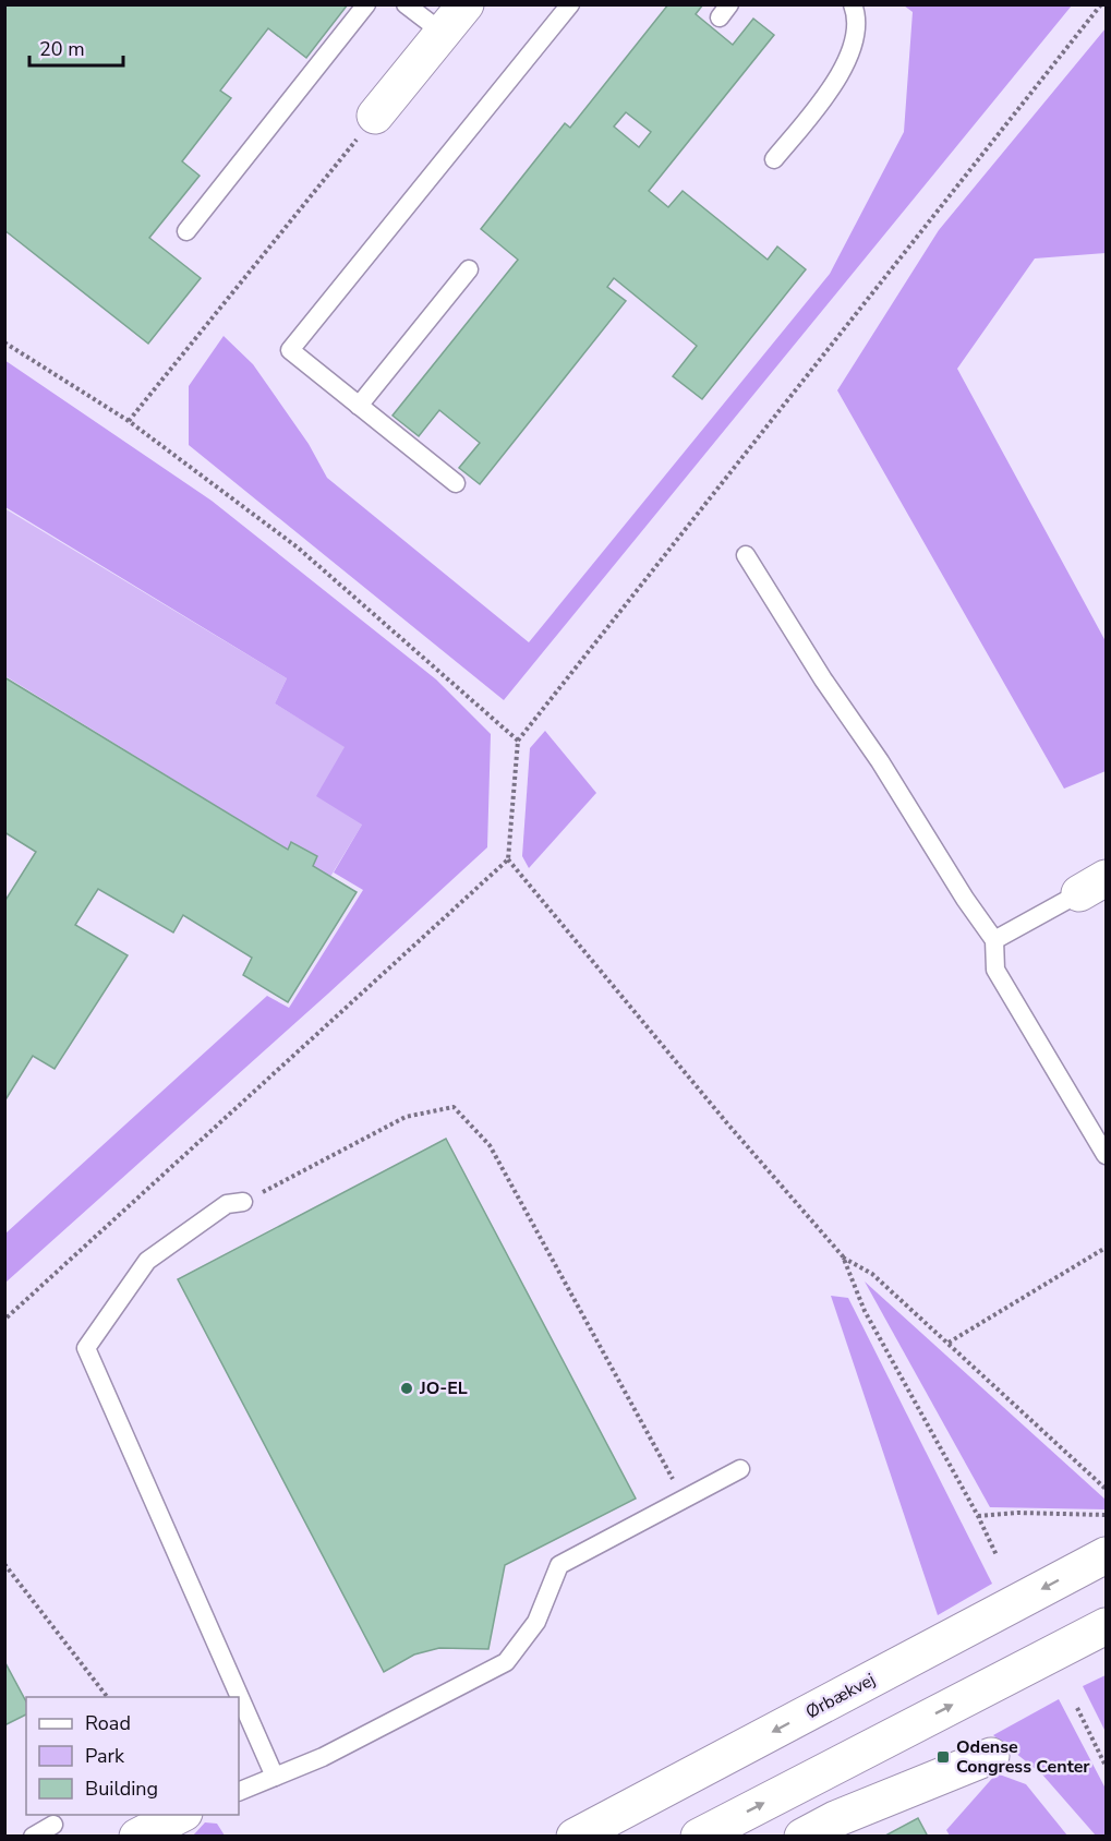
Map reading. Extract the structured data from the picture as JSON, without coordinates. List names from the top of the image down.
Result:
{
  "streets": {
    "main road": ["Ørbækvej"]
  },
  "places": {
    "other": ["JO-EL"],
    "transit": ["Odense Congress Center"]
  },
  "legend": ["Road", "Park", "Building"],
  "scale_bar": "20 m"
}
